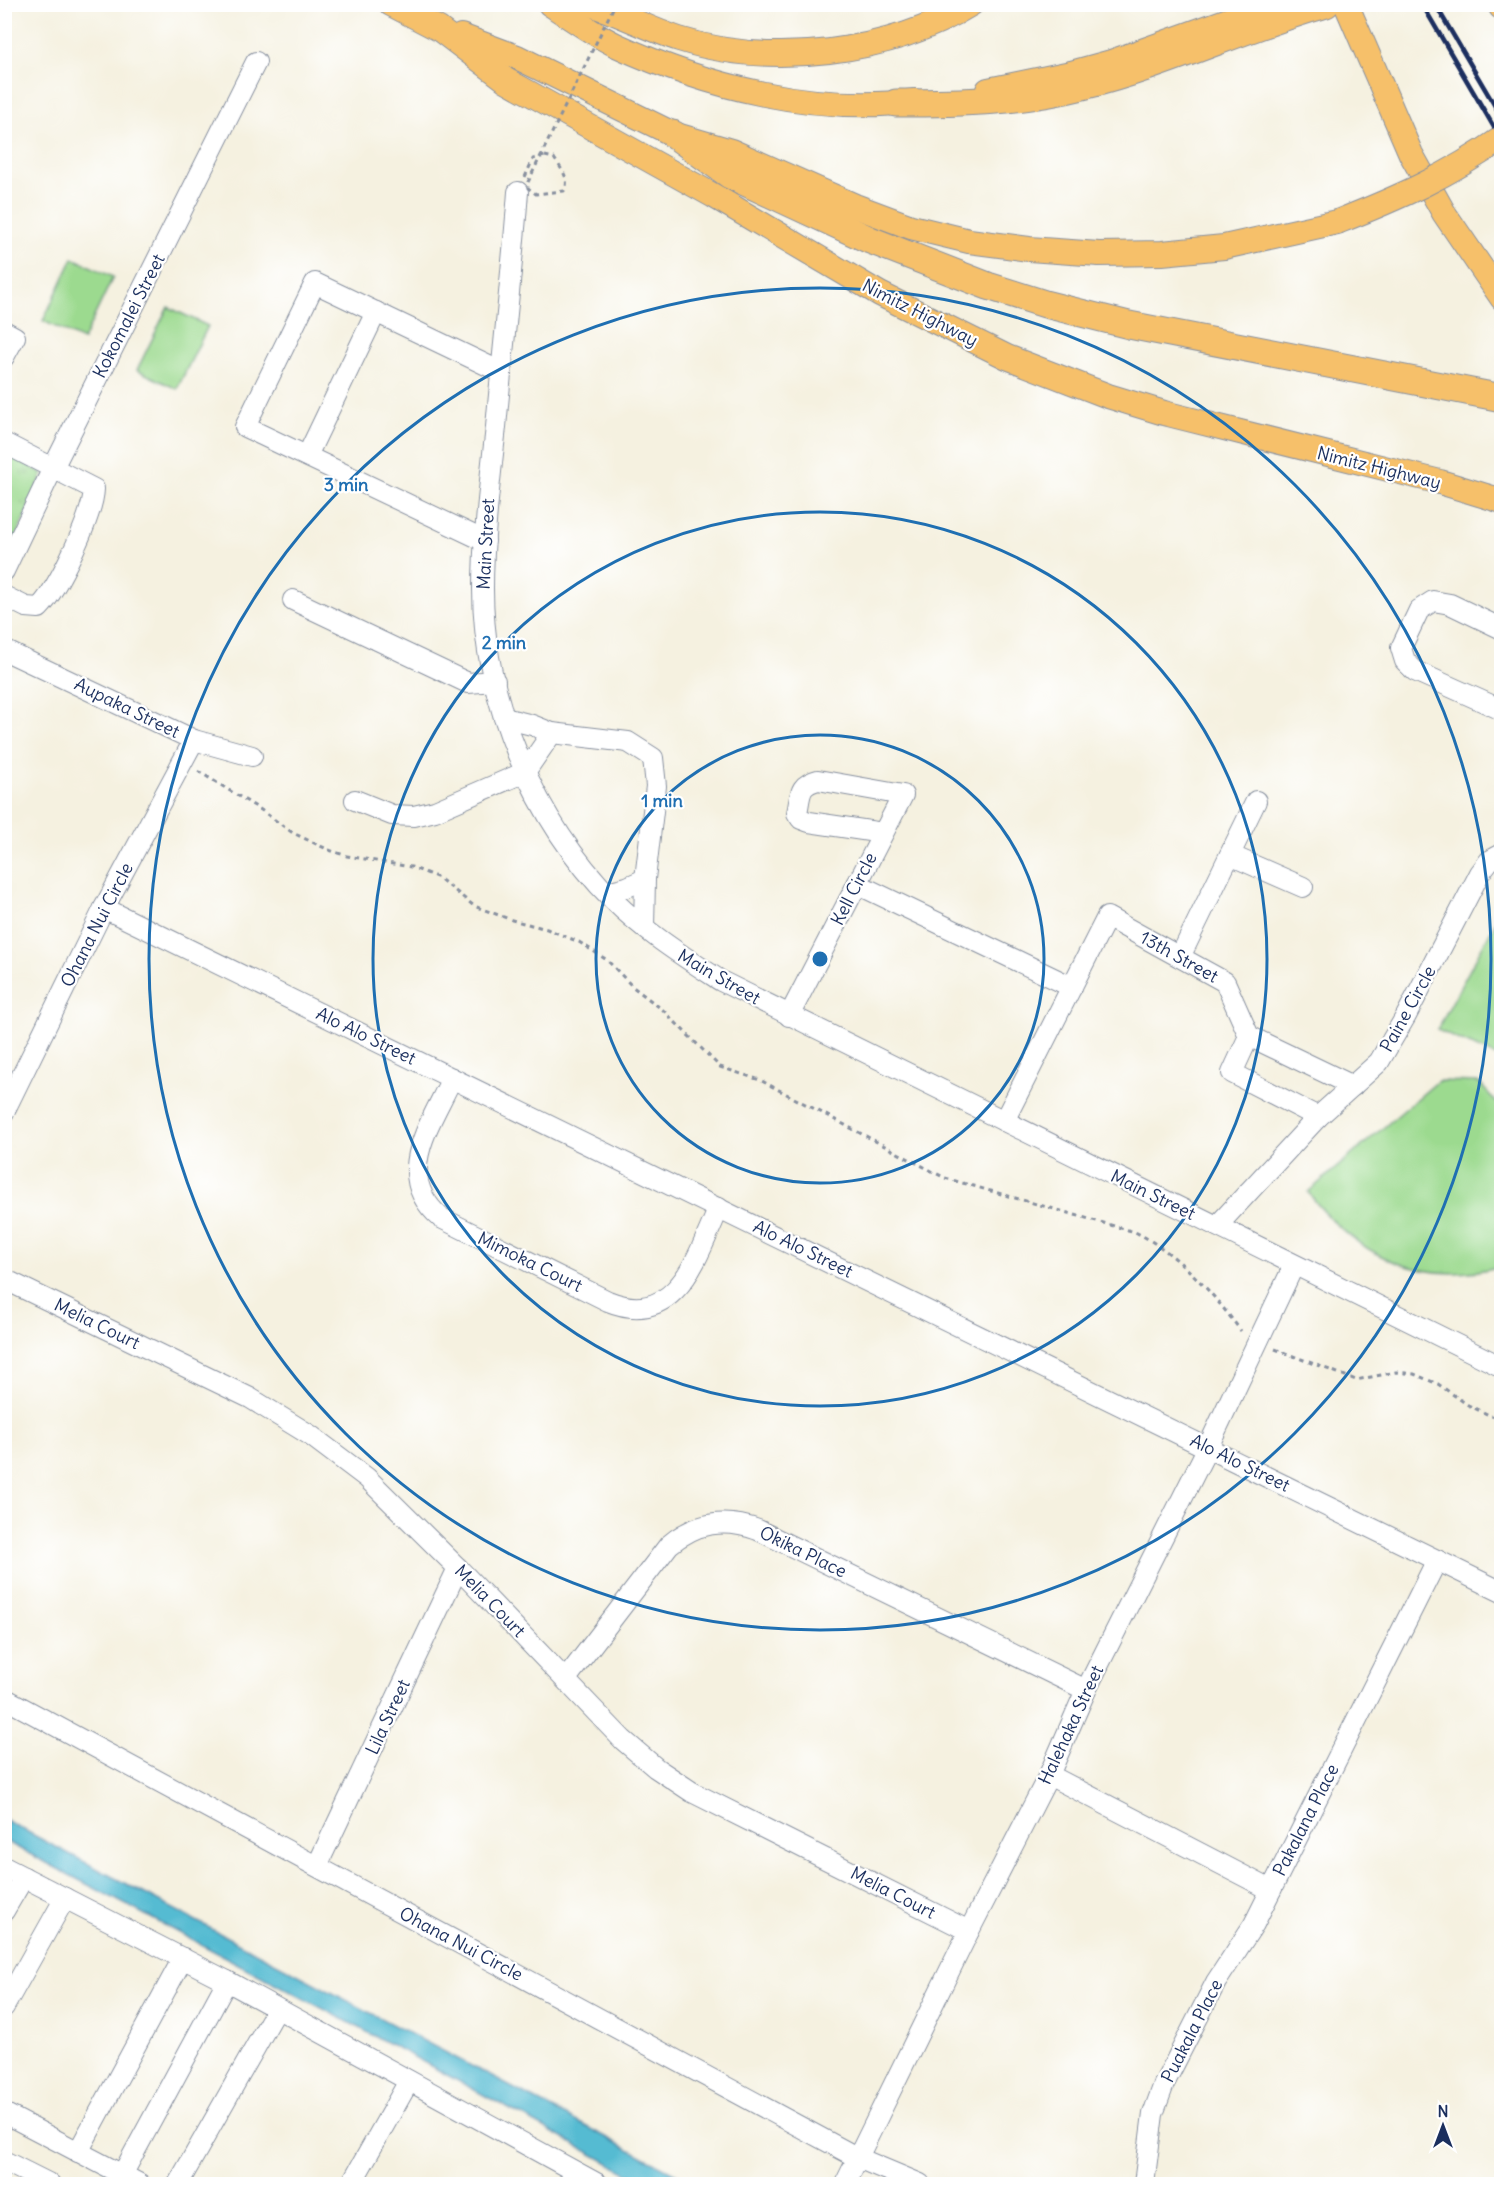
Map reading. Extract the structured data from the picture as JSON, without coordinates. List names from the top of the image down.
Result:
{
  "streets": {
    "main road": ["Nimitz Highway"],
    "street": [
      "Kokomalei Street",
      "Main Street",
      "Aupaka Street",
      "Kell Circle",
      "Ohana Nui Circle",
      "13th Street",
      "Paine Circle",
      "Alo Alo Street",
      "Mimoka Court",
      "Melia Court",
      "Okika Place",
      "Lila Street",
      "Halehaka Street",
      "Pakalana Place",
      "Puakala Place"
    ]
  },
  "crossings": [
    ["Main Street", "Kell Circle"],
    ["Main Street", "Paine Circle"],
    ["Main Street", "Halehaka Street"],
    ["Aupaka Street", "Ohana Nui Circle"],
    ["Ohana Nui Circle", "Alo Alo Street"],
    ["Ohana Nui Circle", "Lila Street"],
    ["Ohana Nui Circle", "Halehaka Street"],
    ["Alo Alo Street", "Mimoka Court"],
    ["Alo Alo Street", "Halehaka Street"],
    ["Alo Alo Street", "Pakalana Place"],
    ["Melia Court", "Okika Place"],
    ["Melia Court", "Lila Street"],
    ["Melia Court", "Halehaka Street"],
    ["Okika Place", "Halehaka Street"],
    ["Halehaka Street", "Pakalana Place"],
    ["Pakalana Place", "Puakala Place"]
  ],
  "north": "top",
  "rings": ["3 min", "2 min", "1 min"]
}
